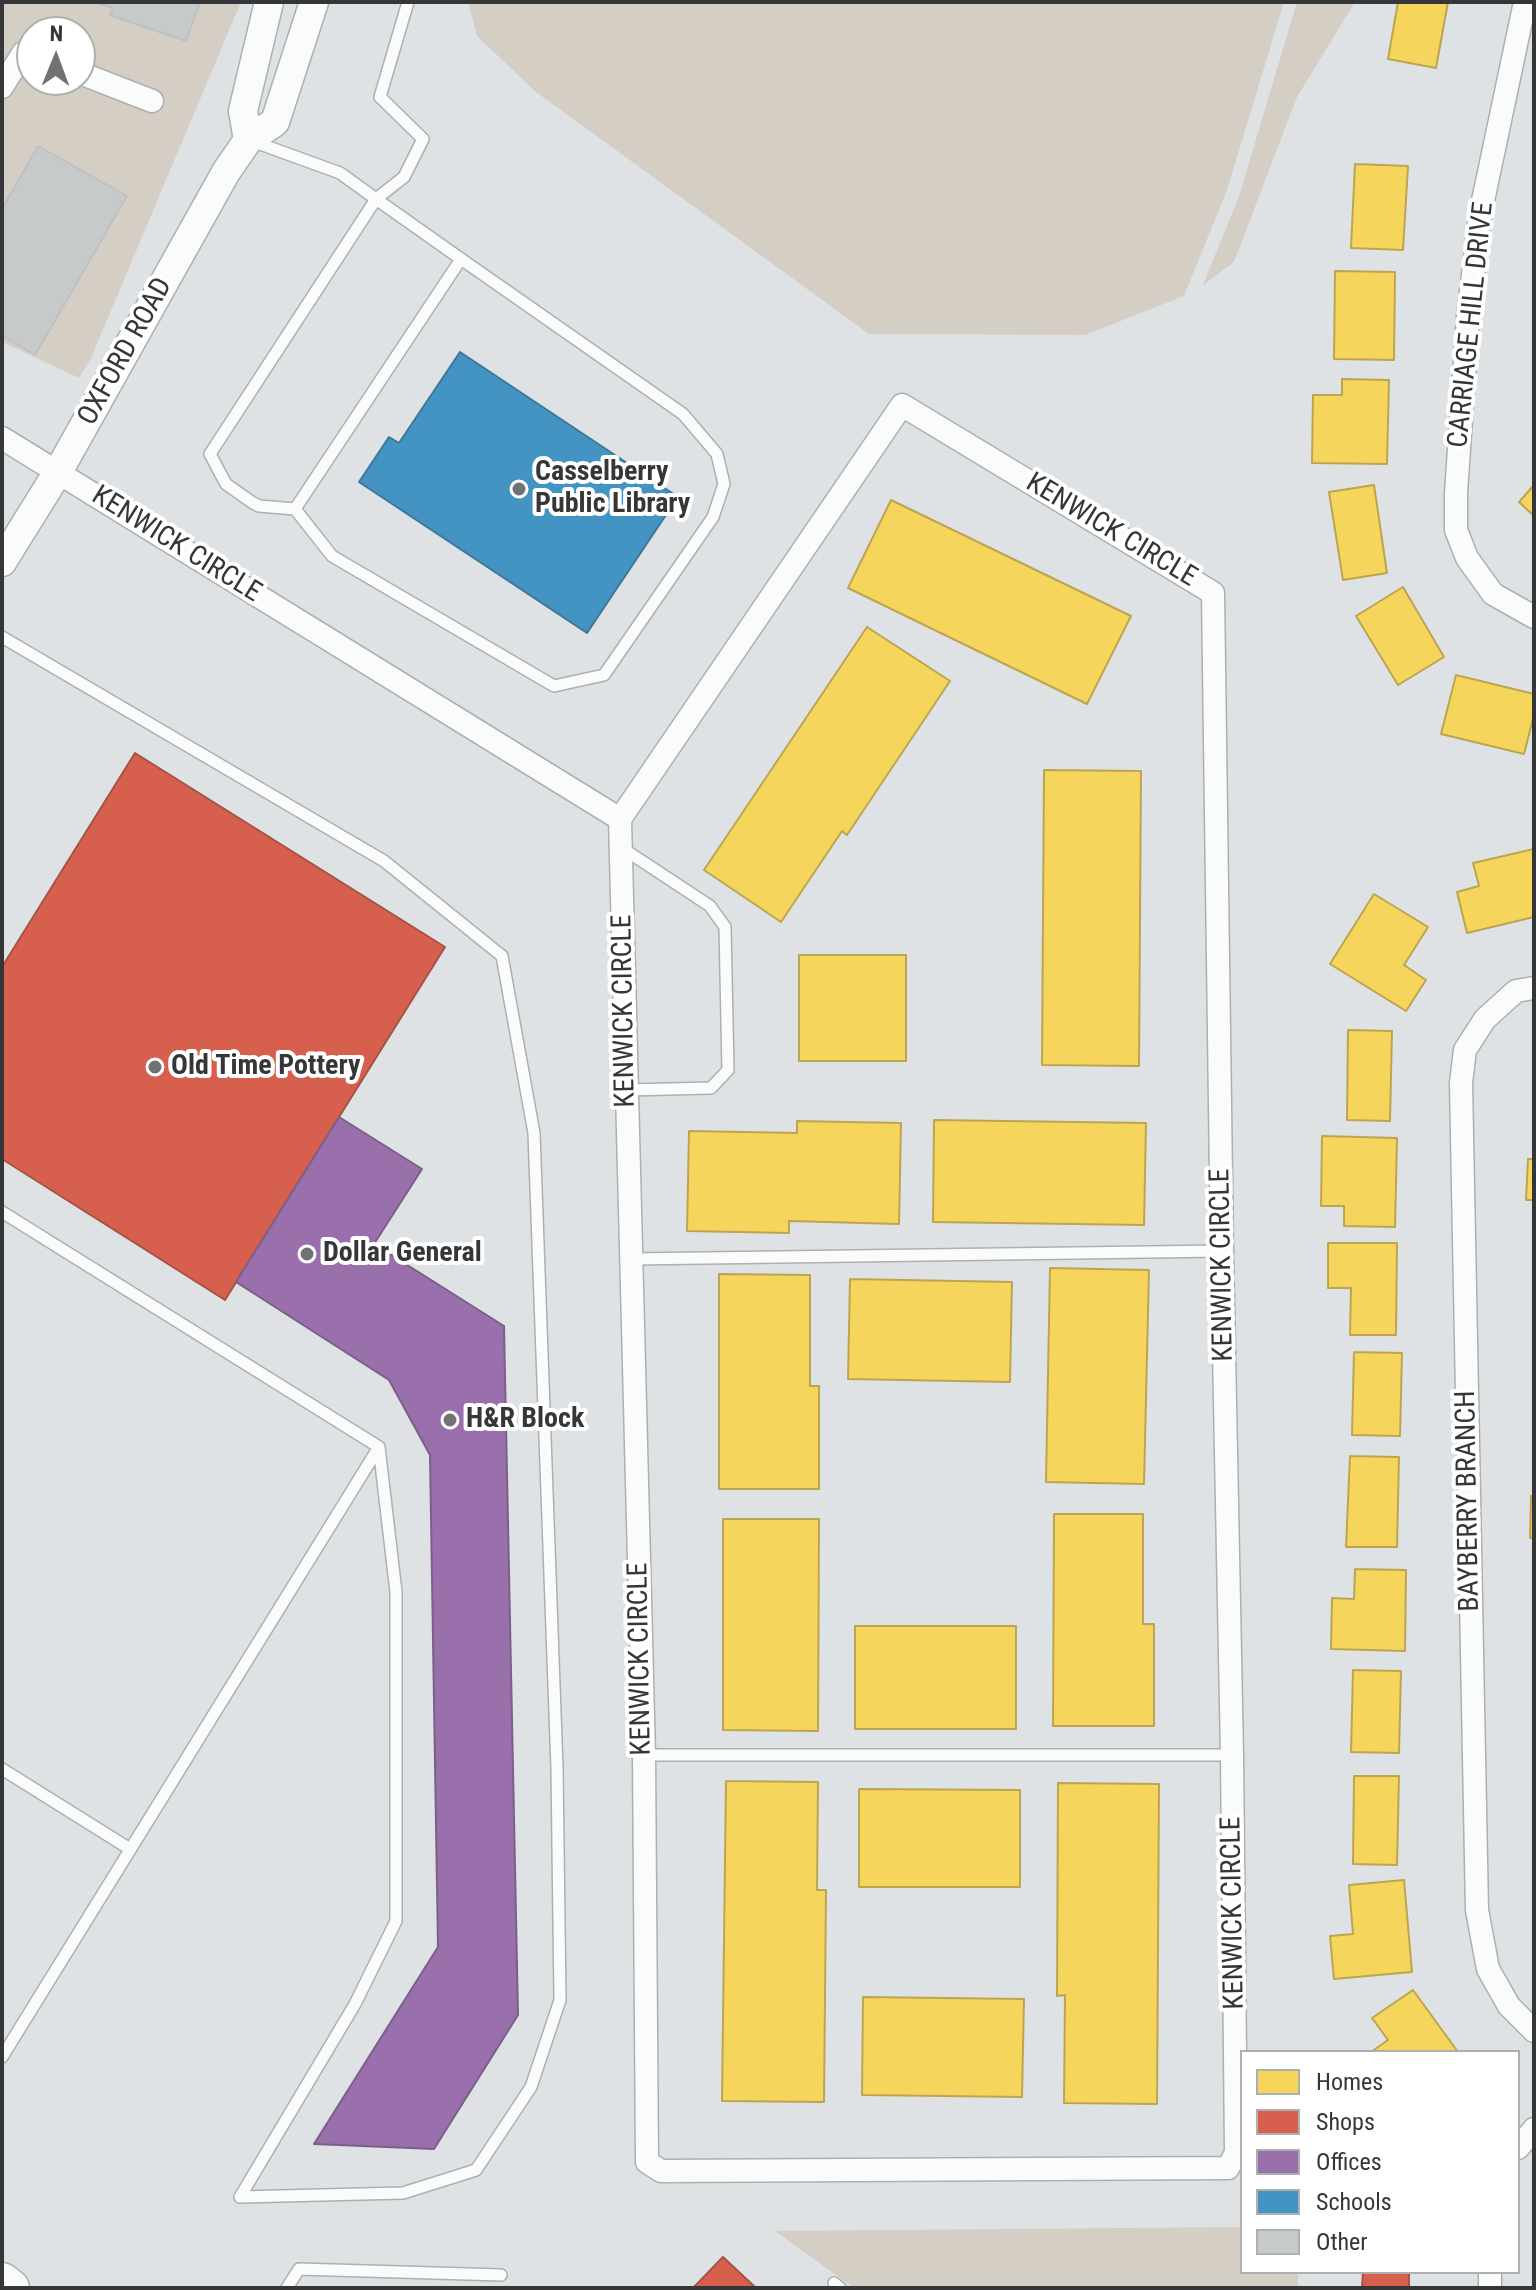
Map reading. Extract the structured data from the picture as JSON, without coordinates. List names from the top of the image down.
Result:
{
  "streets": {
    "street": [
      "CARRIAGE HILL DRIVE",
      "OXFORD ROAD",
      "KENWICK CIRCLE",
      "BAYBERRY BRANCH"
    ]
  },
  "crossings": [
    ["OXFORD ROAD", "KENWICK CIRCLE"]
  ],
  "places": [
    "Casselberry Public Library",
    "Old Time Pottery",
    "Dollar General",
    "H&R Block"
  ],
  "legend": [
    "Homes",
    "Shops",
    "Offices",
    "Schools",
    "Other"
  ],
  "north": "top"
}
